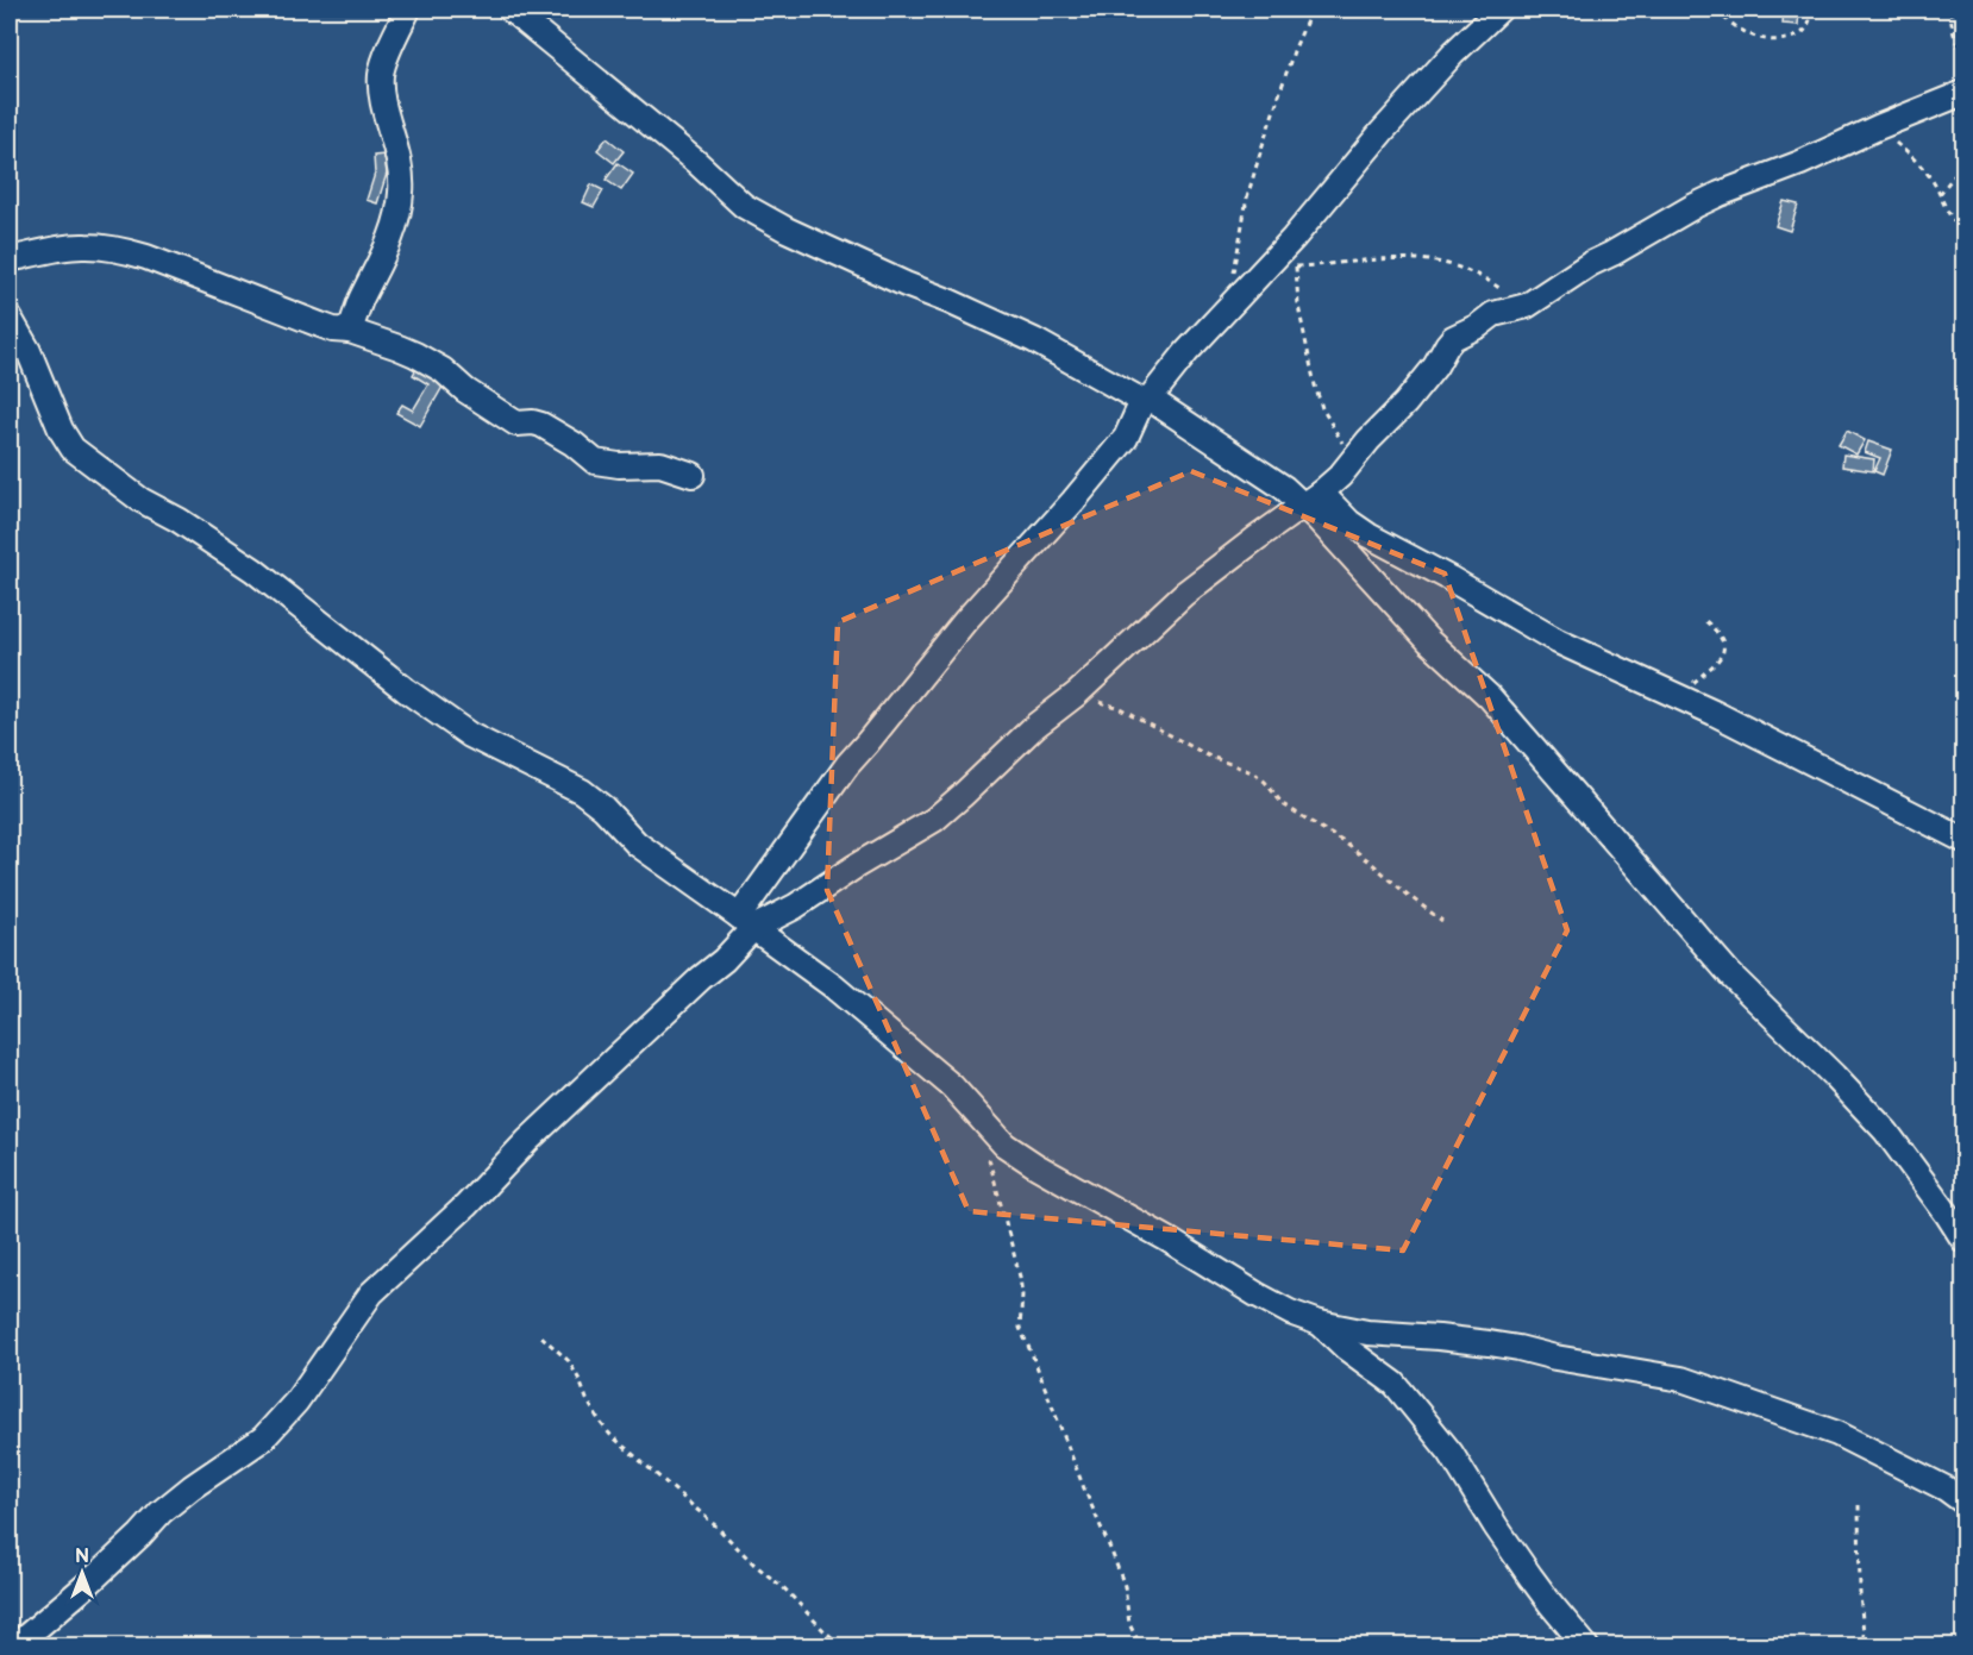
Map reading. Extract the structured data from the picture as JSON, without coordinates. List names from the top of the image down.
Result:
{
  "north": "top"
}
